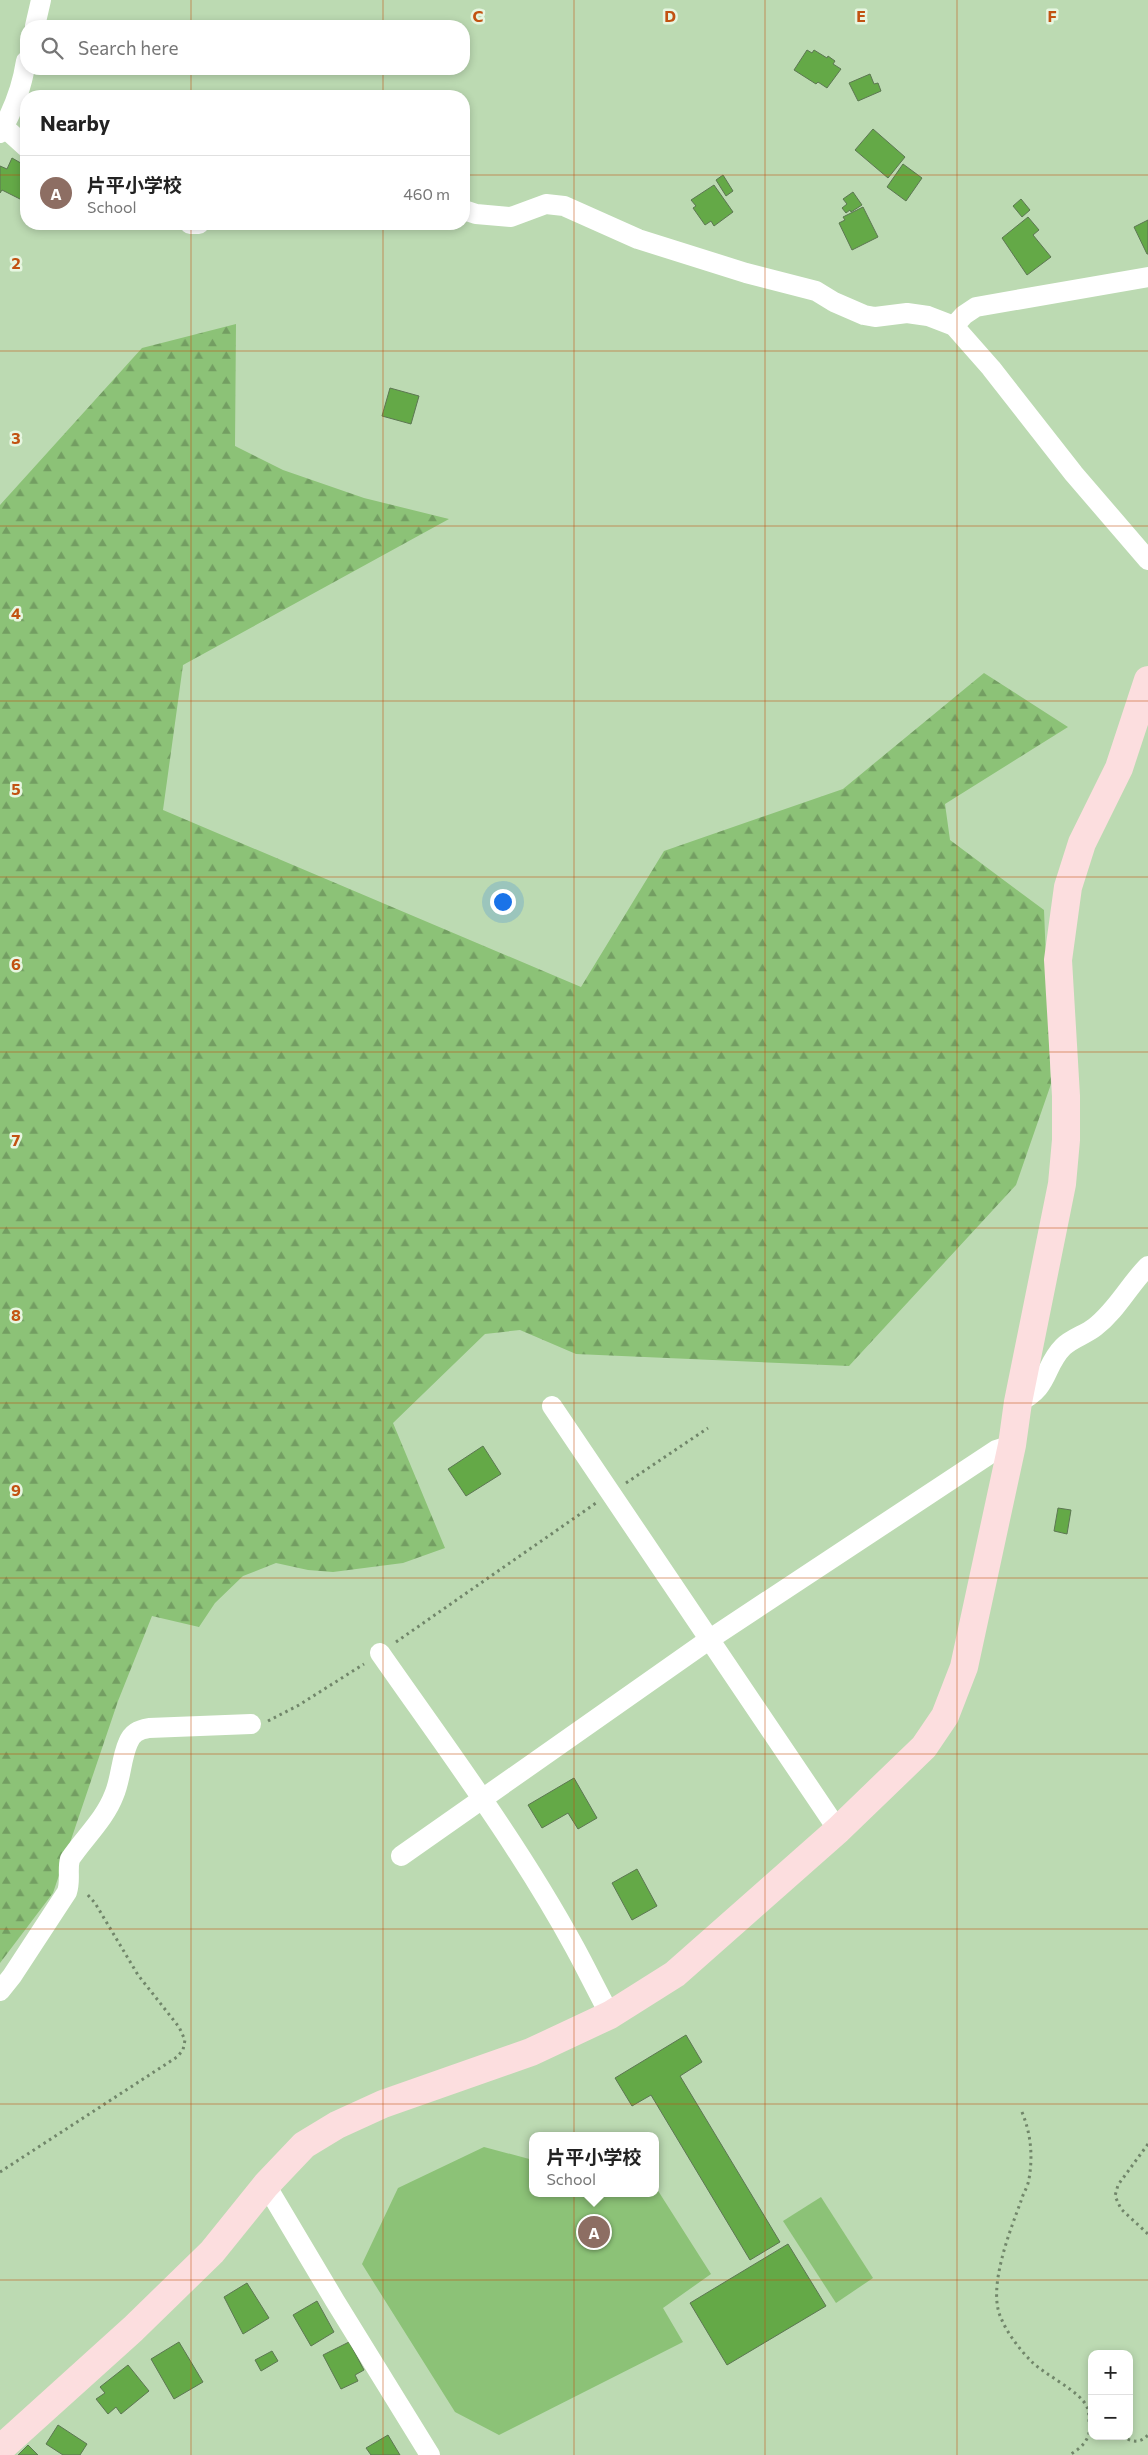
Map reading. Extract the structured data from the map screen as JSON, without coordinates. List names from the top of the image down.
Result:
{
  "page": {
    "search": "Search here",
    "heading": "Nearby",
    "list": [
      {
        "mark": "A",
        "name": "片平小学校",
        "note": "School",
        "value": "460 m"
      }
    ],
    "popup": ["片平小学校", "School"],
    "pins": "A",
    "map_buttons": ["+", "−"]
  },
  "grid": {
    "columns": [
      "C",
      "D",
      "E",
      "F"
    ],
    "rows": [
      "2",
      "3",
      "4",
      "5",
      "6",
      "7",
      "8",
      "9"
    ]
  }
}
